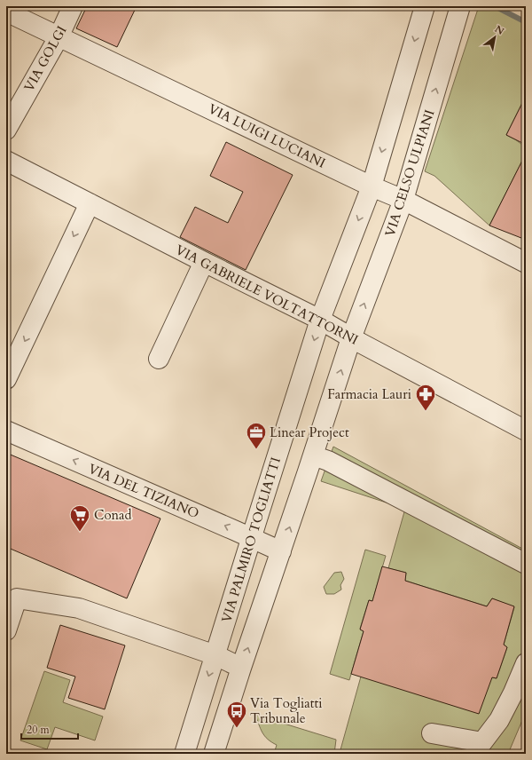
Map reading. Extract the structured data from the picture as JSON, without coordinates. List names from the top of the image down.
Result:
{
  "streets": {
    "street": [
      "VIA GOLGI",
      "VIA LUIGI LUCIANI",
      "VIA CELSO ULPIANI",
      "VIA GABRIELE VOLTATTORNI",
      "VIA DEL TIZIANO",
      "VIA PALMIRO TOGLIATTI"
    ]
  },
  "crossings": [
    ["VIA GOLGI", "VIA LUIGI LUCIANI"],
    ["VIA LUIGI LUCIANI", "VIA CELSO ULPIANI"],
    ["VIA LUIGI LUCIANI", "VIA PALMIRO TOGLIATTI"],
    ["VIA CELSO ULPIANI", "VIA GABRIELE VOLTATTORNI"],
    ["VIA GABRIELE VOLTATTORNI", "VIA PALMIRO TOGLIATTI"],
    ["VIA DEL TIZIANO", "VIA PALMIRO TOGLIATTI"]
  ],
  "places": {
    "pharmacy": ["Farmacia Lauri"],
    "office": ["Linear Project"],
    "supermarket": ["Conad"],
    "bus stop": ["Via Togliatti Tribunale"]
  },
  "scale_bar": "20 m",
  "north": "top right"
}
